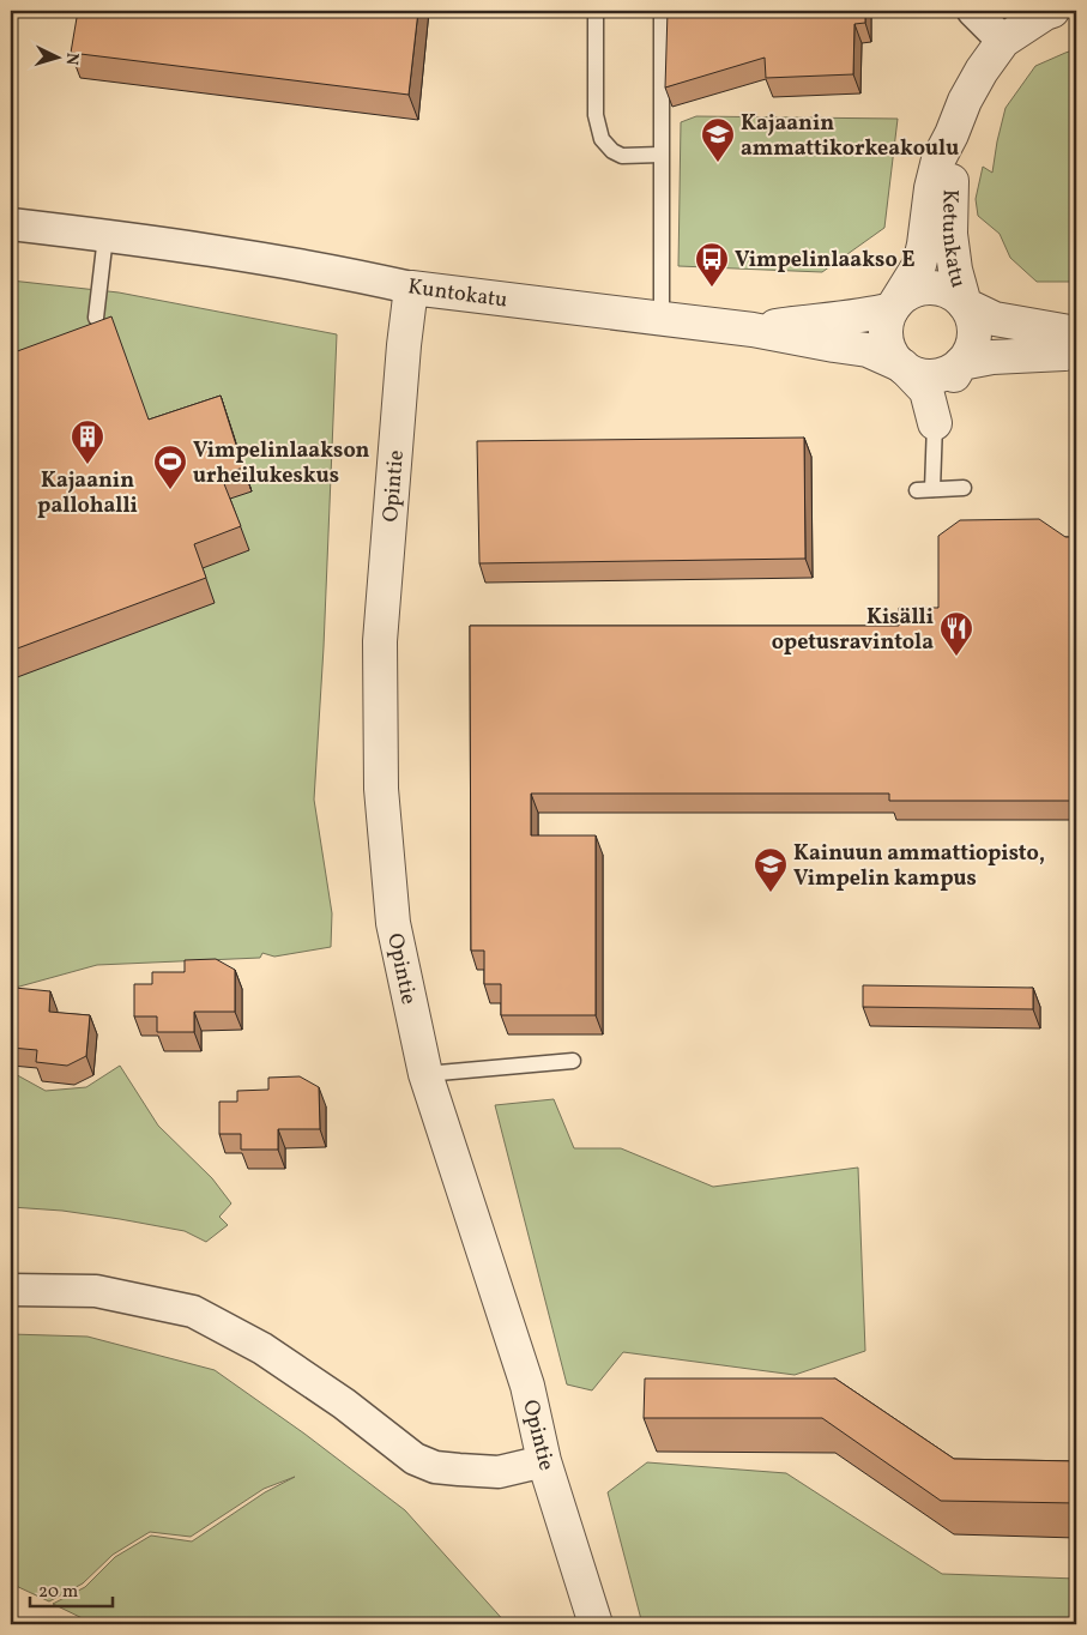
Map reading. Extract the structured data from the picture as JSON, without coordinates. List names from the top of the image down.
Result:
{
  "streets": {
    "street": ["Ketunkatu", "Kuntokatu", "Opintie"]
  },
  "crossings": [
    ["Ketunkatu", "Kuntokatu"],
    ["Kuntokatu", "Opintie"]
  ],
  "places": {
    "school or university": ["Kajaanin ammattikorkeakoulu", "Kainuun ammattiopisto, Vimpelin kampus"],
    "bus stop": ["Vimpelinlaakso E"],
    "building": ["Kajaanin pallohalli"],
    "sports": ["Vimpelinlaakson urheilukeskus"],
    "restaurant": ["Kisälli opetusravintola"]
  },
  "scale_bar": "20 m",
  "north": "right"
}
